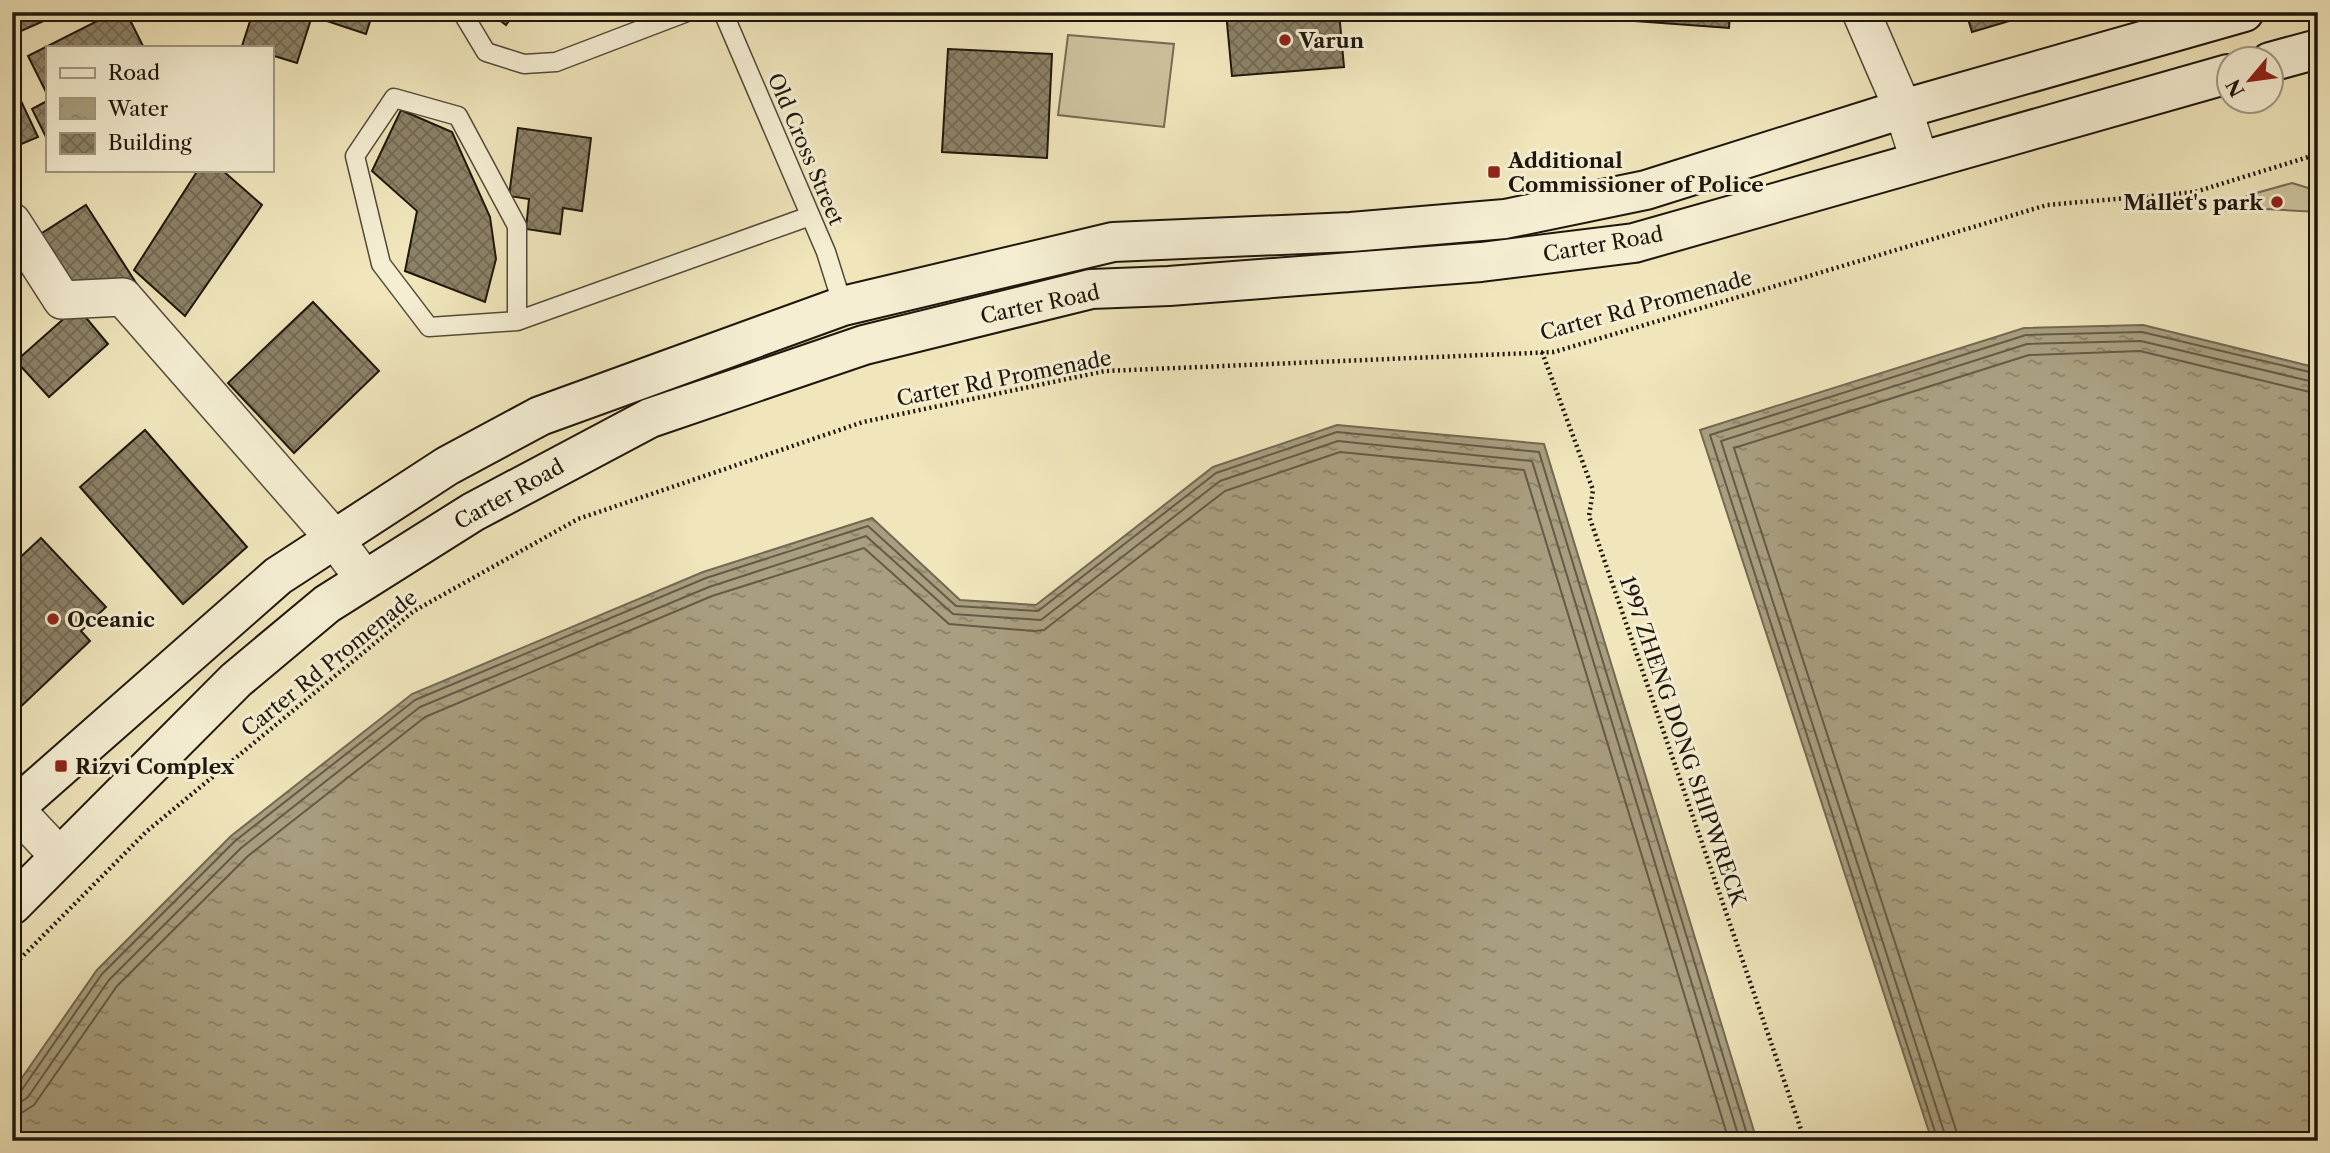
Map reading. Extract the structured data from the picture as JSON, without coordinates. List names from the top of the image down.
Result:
{
  "streets": {
    "main road": ["Carter Road"],
    "lane": ["Old Cross Street"],
    "path": ["Carter Rd Promenade", "1997 ZHENG DONG SHIPWRECK"]
  },
  "crossings": [
    ["Old Cross Street", "Carter Road"],
    ["Carter Rd Promenade", "1997 ZHENG DONG SHIPWRECK"]
  ],
  "places": {
    "other": ["Varun", "Mallet's park", "Oceanic"],
    "transit": ["Additional Commissioner of Police", "Rizvi Complex"]
  },
  "legend": ["Road", "Water", "Building"],
  "north": "bottom left"
}
